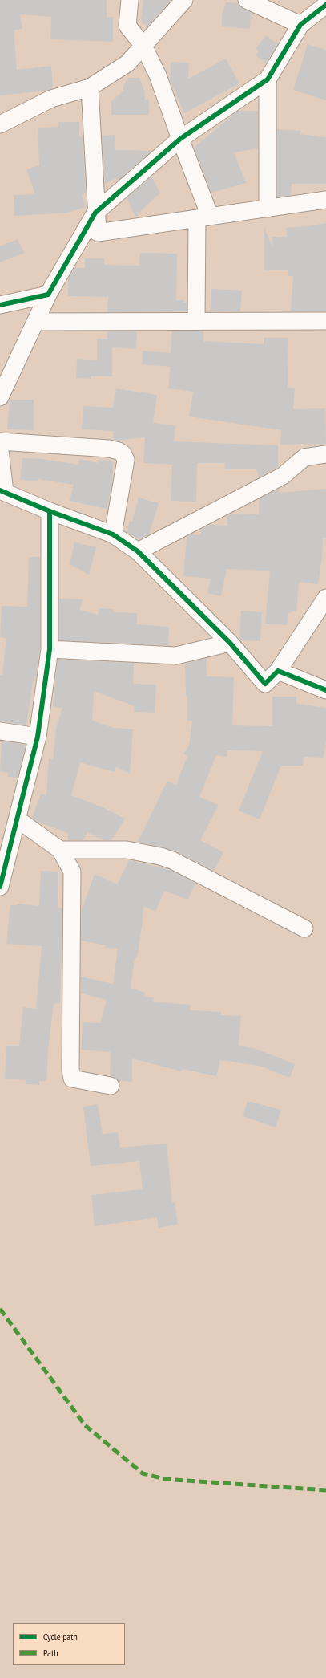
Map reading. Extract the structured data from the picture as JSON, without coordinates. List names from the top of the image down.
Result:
{
  "legend": ["Cycle path", "Path"]
}
